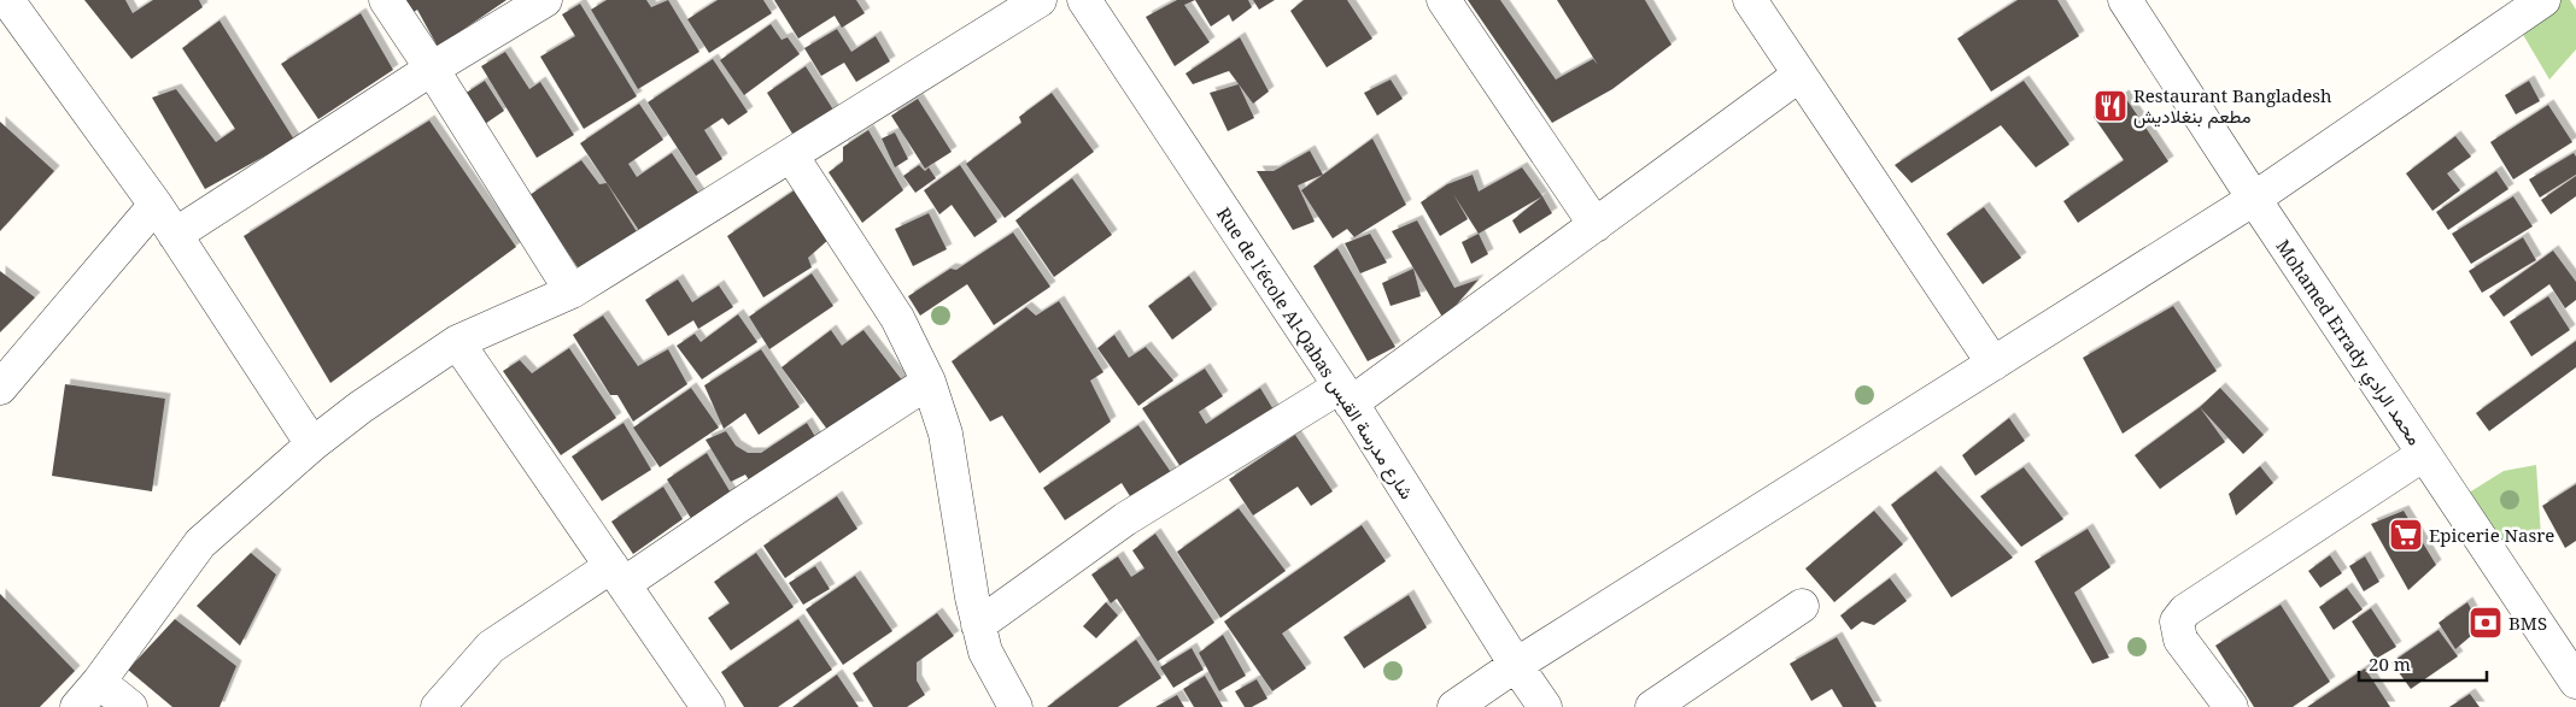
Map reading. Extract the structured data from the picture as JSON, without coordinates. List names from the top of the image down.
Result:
{
  "streets": {
    "street": ["Mohamed Errady محمد الرادي", "Rue de l'école Al-Qabas شارع مدرسة القبس"]
  },
  "places": {
    "restaurant": ["Restaurant Bangladesh مطعم بنغلاديش"],
    "supermarket": ["Epicerie Nasre"],
    "bank": ["BMS"]
  },
  "scale_bar": "20 m"
}
